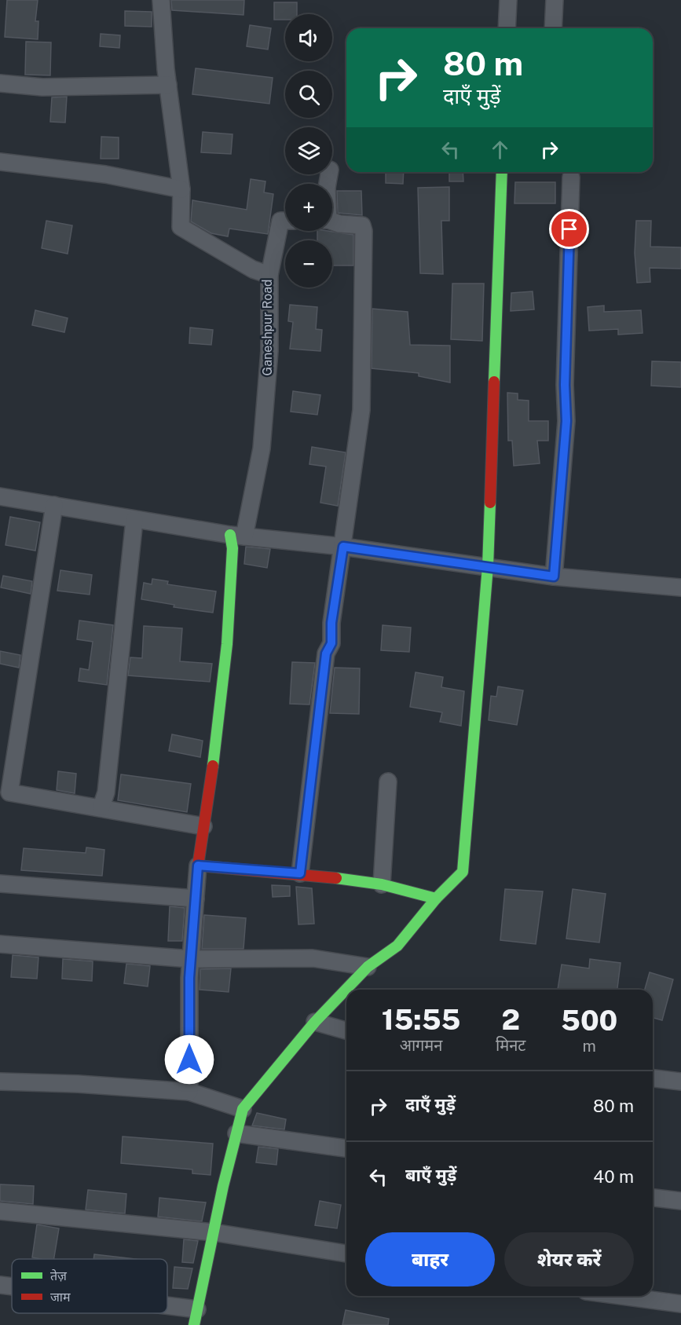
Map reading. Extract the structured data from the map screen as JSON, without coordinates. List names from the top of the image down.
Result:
{
  "streets": {
    "street": ["Ganeshpur Road"]
  },
  "legend": ["तेज़", "जाम"],
  "page": {
    "map_buttons": ["+", "−"],
    "turn": ["80 m", "दाएँ मुड़ें"],
    "eta": [
      "15:55",
      "आगमन",
      "2",
      "मिनट",
      "500",
      "m"
    ],
    "list": [
      {
        "name": "दाएँ मुड़ें",
        "value": "80 m"
      },
      {
        "name": "बाएँ मुड़ें",
        "value": "40 m"
      }
    ],
    "buttons": ["बाहर", "शेयर करें"]
  }
}
